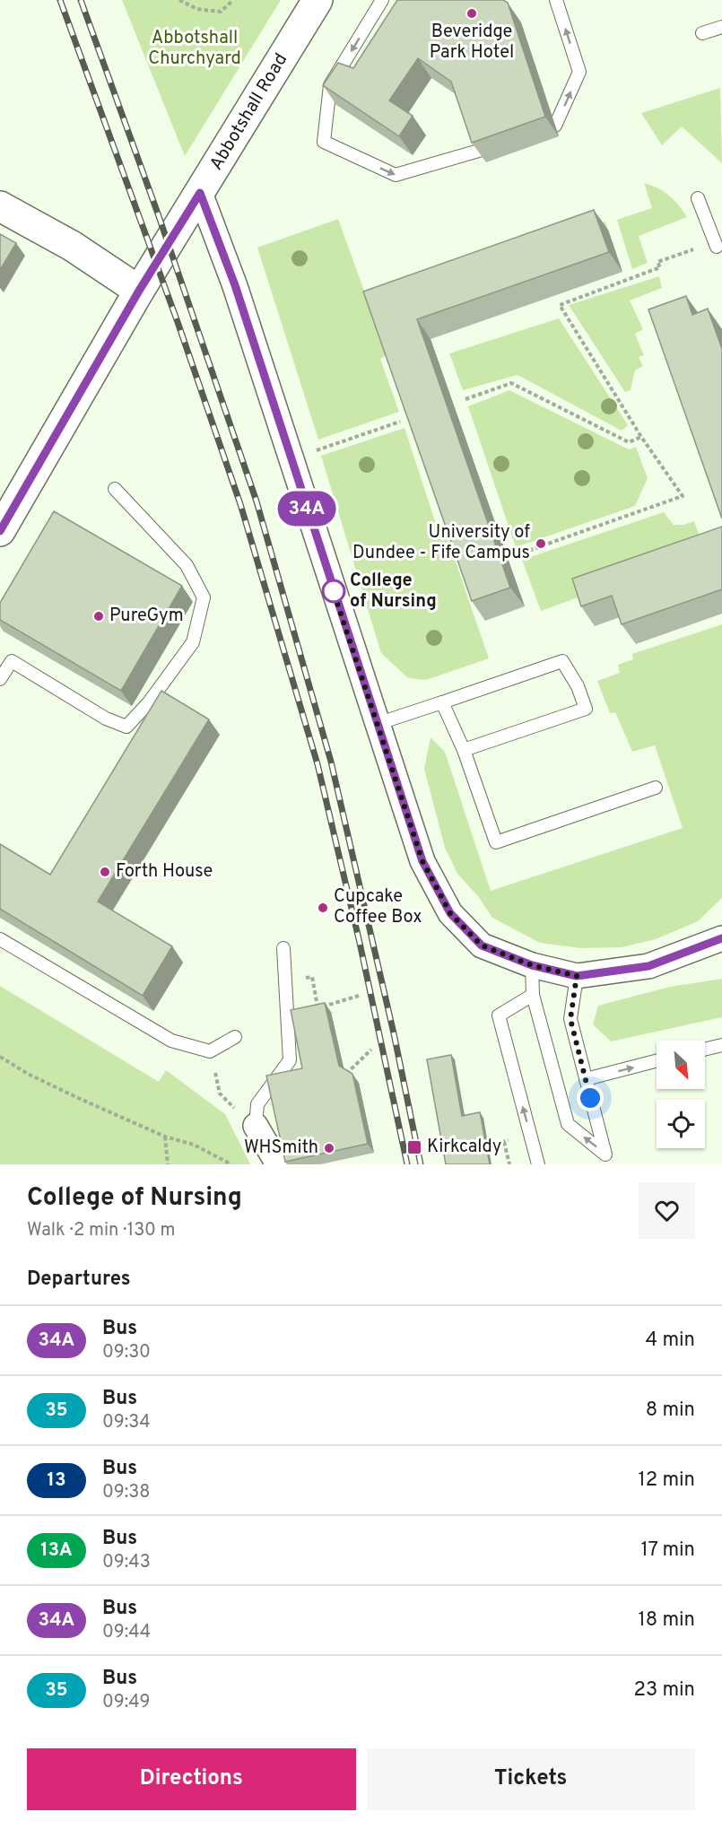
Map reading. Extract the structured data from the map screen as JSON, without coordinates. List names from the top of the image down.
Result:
{
  "streets": {
    "main road": ["Abbotshall Road"]
  },
  "parks": ["Abbotshall Churchyard"],
  "places": {
    "other": [
      "Beveridge Park Hotel",
      "University of Dundee - Fife Campus",
      "College of Nursing",
      "PureGym",
      "Forth House",
      "Cupcake Coffee Box",
      "WHSmith"
    ],
    "transit": ["Kirkcaldy"]
  },
  "lines": ["bus line 34A"],
  "north": "bottom right",
  "page": {
    "on_map": "34A",
    "heading": [
      ["College of Nursing", "Walk · 2 min · 130 m"],
      "Departures"
    ],
    "list": [
      {
        "mark": "34A",
        "name": "Bus",
        "note": "09:30",
        "value": "4 min"
      },
      {
        "mark": "35",
        "name": "Bus",
        "note": "09:34",
        "value": "8 min"
      },
      {
        "mark": "13",
        "name": "Bus",
        "note": "09:38",
        "value": "12 min"
      },
      {
        "mark": "13A",
        "name": "Bus",
        "note": "09:43",
        "value": "17 min"
      },
      {
        "mark": "34A",
        "name": "Bus",
        "note": "09:44",
        "value": "18 min"
      },
      {
        "mark": "35",
        "name": "Bus",
        "note": "09:49",
        "value": "23 min"
      }
    ],
    "buttons": ["Directions", "Tickets"]
  }
}
